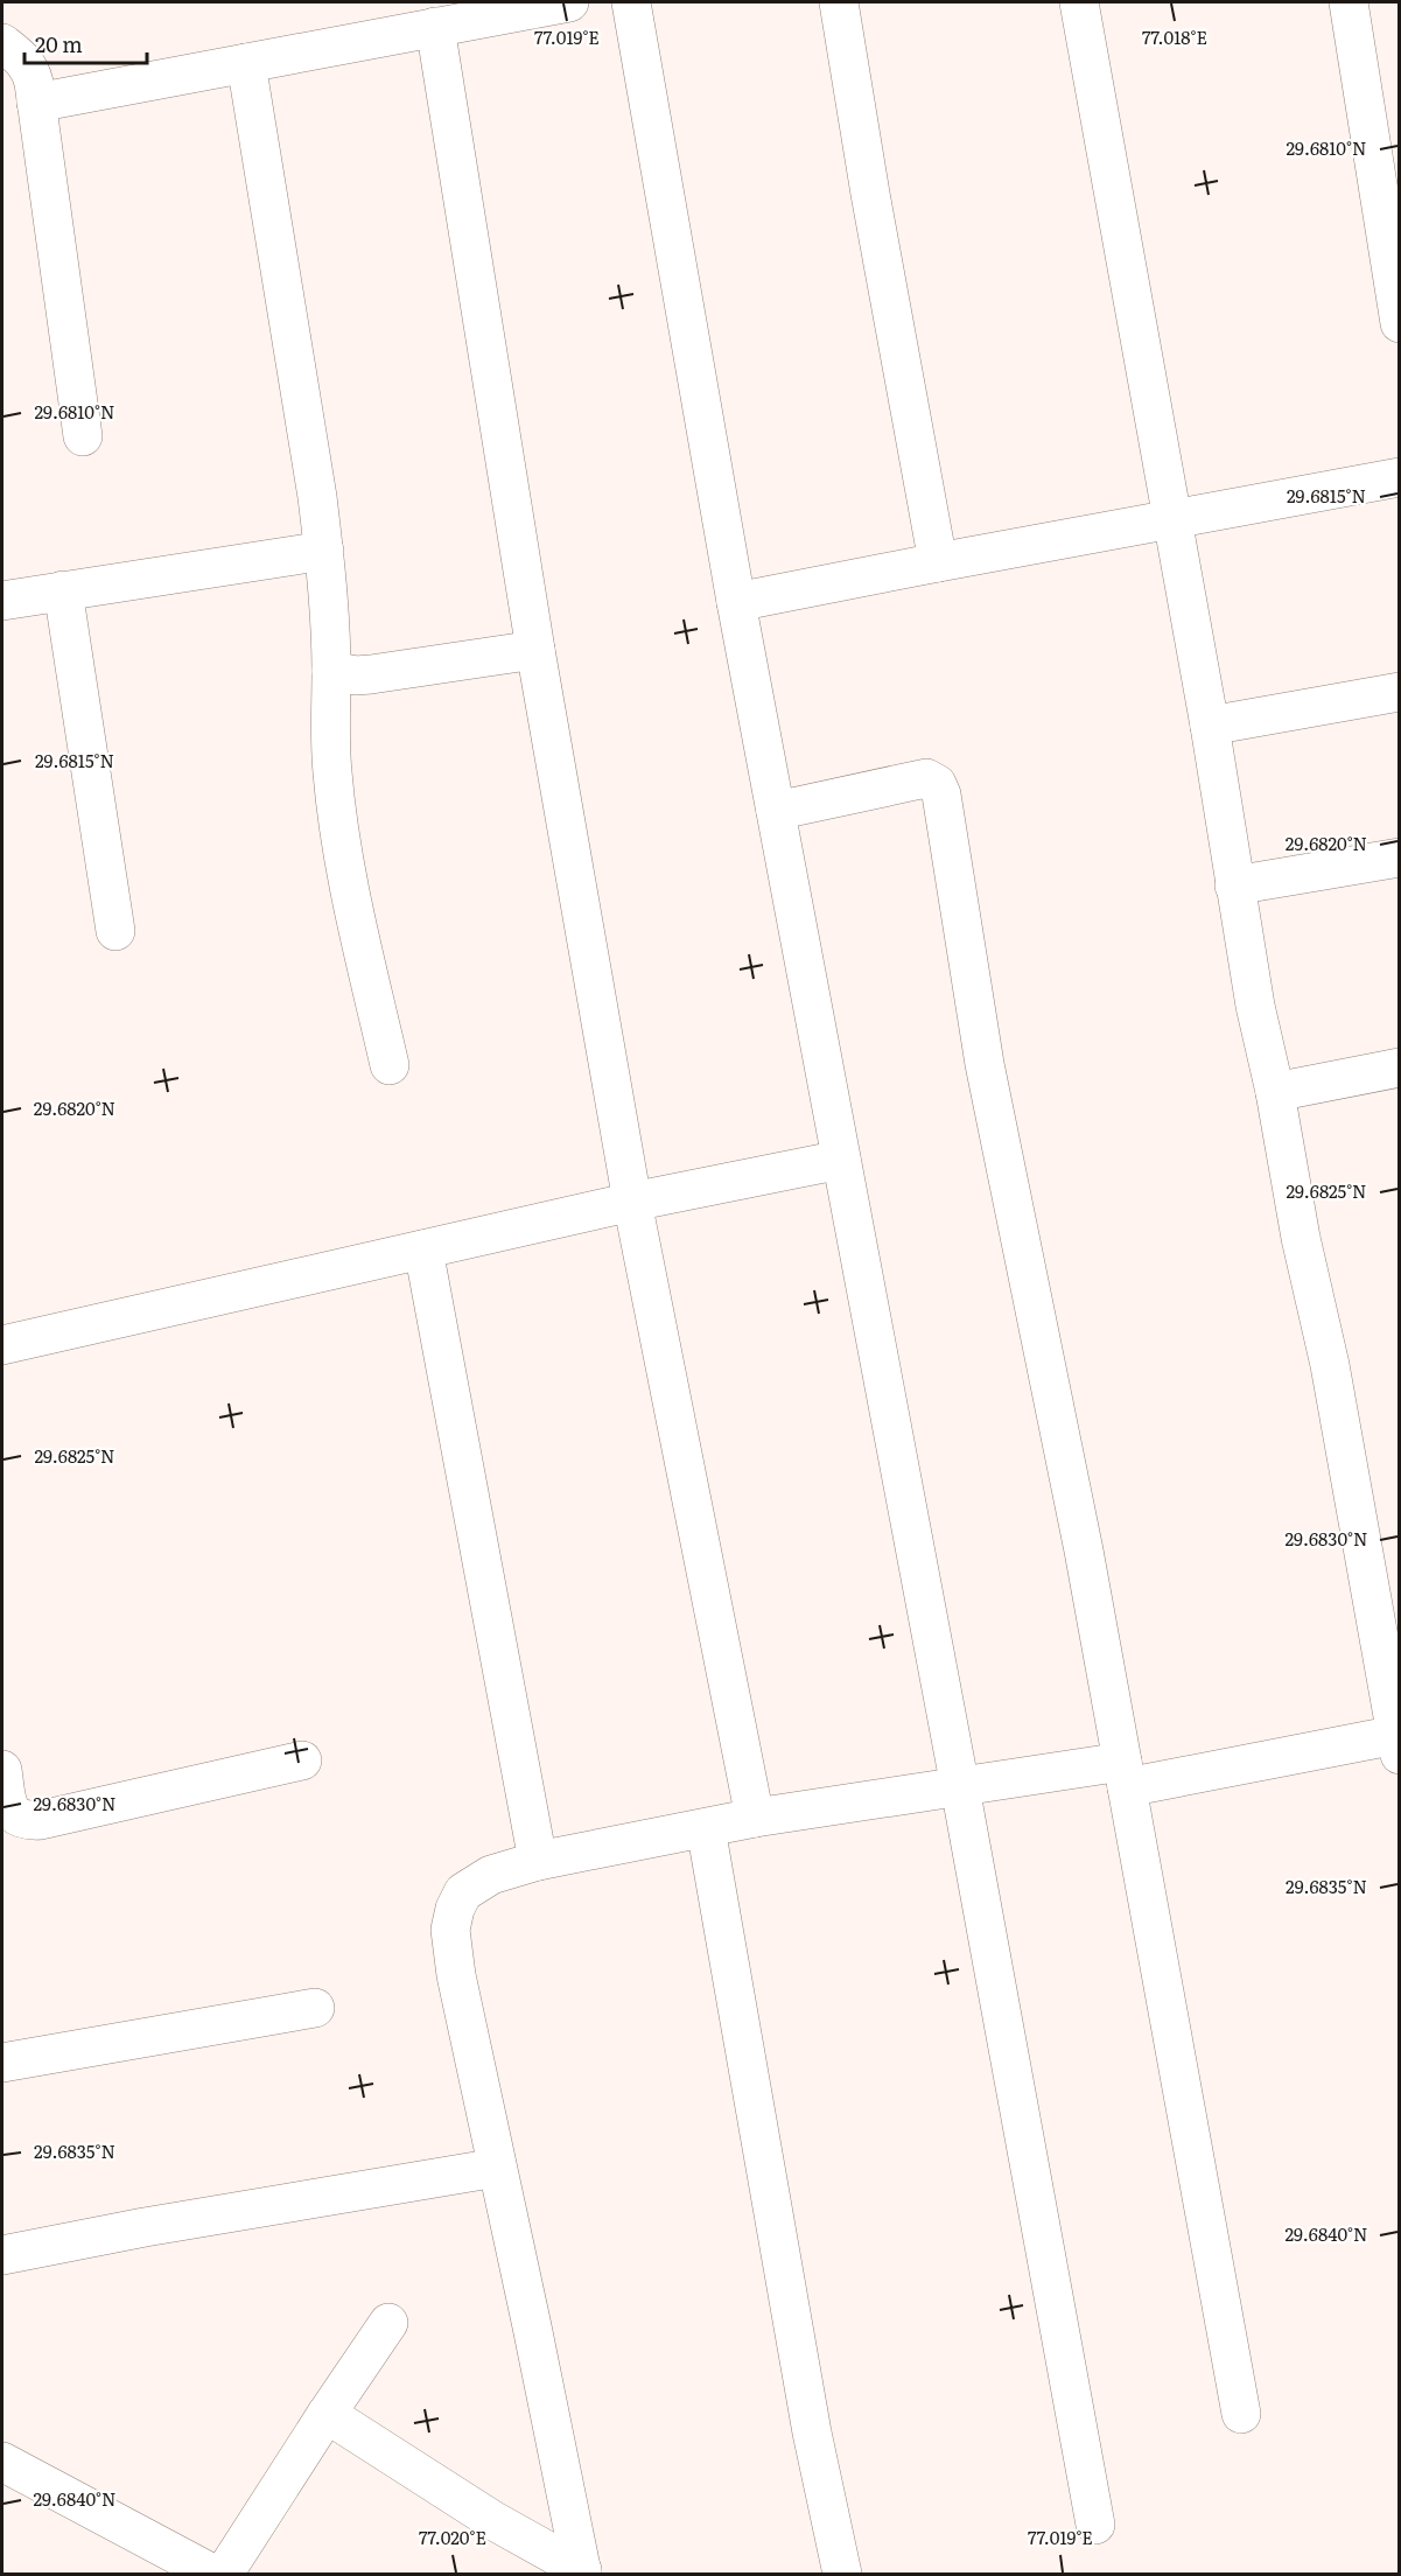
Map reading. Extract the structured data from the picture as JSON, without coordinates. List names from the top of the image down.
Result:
{
  "scale_bar": "20 m",
  "coordinates": [
    "77.019°E",
    "77.018°E",
    "29.6810°N",
    "29.6815°N",
    "29.6820°N",
    "29.6825°N",
    "29.6830°N",
    "29.6835°N",
    "29.6840°N",
    "77.020°E"
  ]
}
